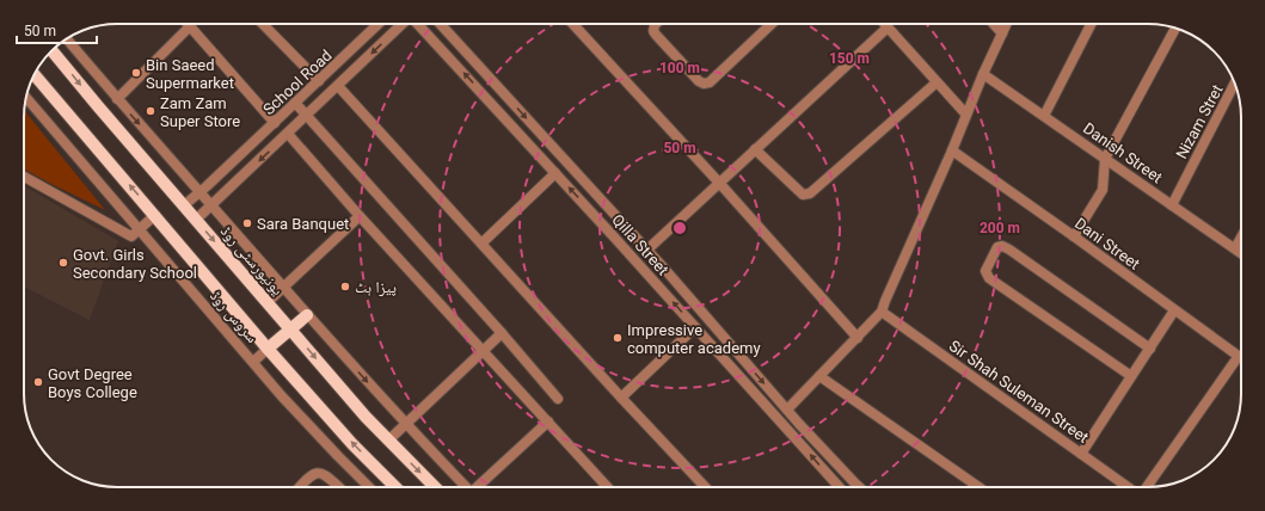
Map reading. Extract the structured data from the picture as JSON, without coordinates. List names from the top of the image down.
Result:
{
  "streets": {
    "main road": ["یونیورسٹی روڈ"],
    "street": [
      "School Road",
      "Nizam Stret",
      "Danish Street",
      "Dani Street",
      "Qilla Street",
      "سروس روڈ",
      "Sir Shah Suleman Street"
    ]
  },
  "crossings": [
    ["School Road", "یونیورسٹی روڈ"],
    ["Nizam Stret", "Danish Street"]
  ],
  "places": [
    "Bin Saeed Supermarket",
    "Zam Zam Super Store",
    "Sara Banquet",
    "Govt. Girls Secondary School",
    "پیزا ہٹ",
    "Impressive computer academy",
    "Govt Degree Boys College"
  ],
  "scale_bar": "50 m",
  "rings": [
    "150 m",
    "100 m",
    "50 m",
    "200 m"
  ]
}
